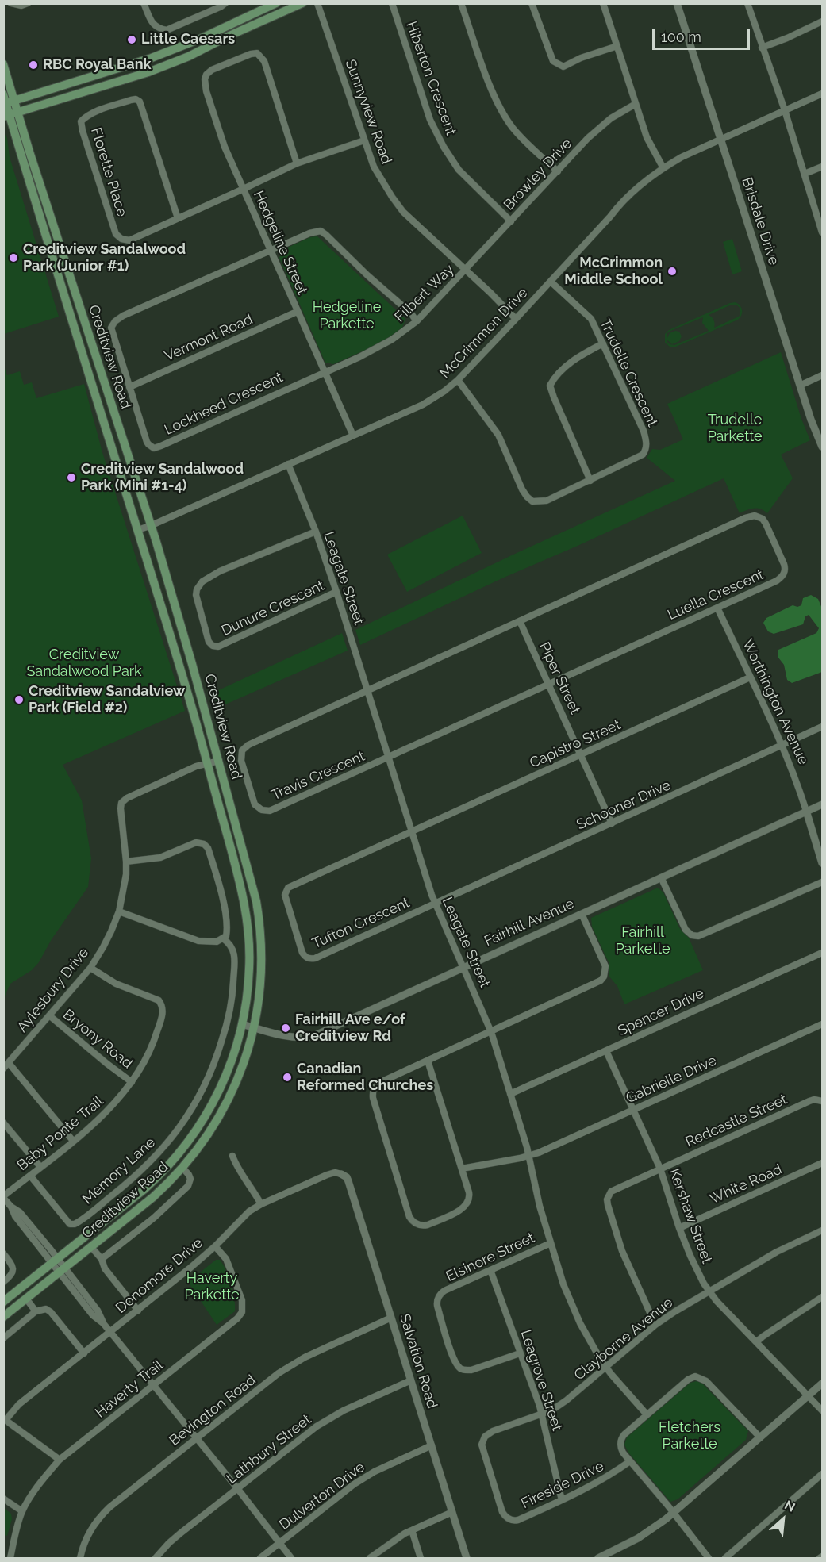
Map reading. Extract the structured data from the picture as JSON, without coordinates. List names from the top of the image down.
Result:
{
  "streets": {
    "main road": ["Creditview Road"],
    "street": [
      "Hiberton Crescent",
      "Sunnyview Road",
      "Florette Place",
      "Browley Drive",
      "Brisdale Drive",
      "Hedgeline Street",
      "Filbert Way",
      "McCrimmon Drive",
      "Vermont Road",
      "Trudelle Crescent",
      "Lockheed Crescent",
      "Leagate Street",
      "Luella Crescent",
      "Dunure Crescent",
      "Piper Street",
      "Worthington Avenue",
      "Capistro Street",
      "Travis Crescent",
      "Schooner Drive",
      "Fairhill Avenue",
      "Tufton Crescent",
      "Aylesbury Drive",
      "Spencer Drive",
      "Bryony Road",
      "Gabrielle Drive",
      "Redcastle Street",
      "Baby Ponte Trail",
      "Memory Lane",
      "White Road",
      "Kershaw Street",
      "Elsinore Street",
      "Donomore Drive",
      "Clayborne Avenue",
      "Salvation Road",
      "Leagrove Street",
      "Haverty Trail",
      "Bevington Road",
      "Lathbury Street",
      "Fireside Drive",
      "Dulverton Drive"
    ]
  },
  "crossings": [
    ["Hiberton Crescent", "Browley Drive"],
    ["Sunnyview Road", "Florette Place"],
    ["Sunnyview Road", "Browley Drive"],
    ["Sunnyview Road", "Filbert Way"],
    ["Sunnyview Road", "McCrimmon Drive"],
    ["Florette Place", "Hedgeline Street"],
    ["Browley Drive", "Filbert Way"],
    ["Brisdale Drive", "McCrimmon Drive"],
    ["Hedgeline Street", "Filbert Way"],
    ["Hedgeline Street", "McCrimmon Drive"],
    ["Hedgeline Street", "Vermont Road"],
    ["Hedgeline Street", "Lockheed Crescent"],
    ["Filbert Way", "Lockheed Crescent"],
    ["McCrimmon Drive", "Creditview Road"],
    ["McCrimmon Drive", "Trudelle Crescent"],
    ["McCrimmon Drive", "Leagate Street"],
    ["Vermont Road", "Lockheed Crescent"],
    ["Creditview Road", "Fairhill Avenue"],
    ["Creditview Road", "Aylesbury Drive"],
    ["Leagate Street", "Luella Crescent"],
    ["Leagate Street", "Dunure Crescent"],
    ["Leagate Street", "Capistro Street"],
    ["Leagate Street", "Travis Crescent"],
    ["Leagate Street", "Schooner Drive"],
    ["Leagate Street", "Fairhill Avenue"],
    ["Leagate Street", "Tufton Crescent"],
    ["Leagate Street", "Spencer Drive"],
    ["Leagate Street", "Gabrielle Drive"],
    ["Leagate Street", "Elsinore Street"],
    ["Leagate Street", "Clayborne Avenue"],
    ["Luella Crescent", "Piper Street"],
    ["Luella Crescent", "Worthington Avenue"],
    ["Luella Crescent", "Travis Crescent"],
    ["Piper Street", "Capistro Street"],
    ["Piper Street", "Schooner Drive"],
    ["Worthington Avenue", "Capistro Street"],
    ["Worthington Avenue", "Schooner Drive"],
    ["Worthington Avenue", "Fairhill Avenue"],
    ["Capistro Street", "Tufton Crescent"],
    ["Schooner Drive", "Tufton Crescent"],
    ["Aylesbury Drive", "Bryony Road"],
    ["Aylesbury Drive", "Baby Ponte Trail"],
    ["Spencer Drive", "Kershaw Street"],
    ["Bryony Road", "Baby Ponte Trail"],
    ["Gabrielle Drive", "Kershaw Street"],
    ["Redcastle Street", "Kershaw Street"],
    ["Redcastle Street", "Clayborne Avenue"],
    ["Baby Ponte Trail", "Memory Lane"],
    ["White Road", "Kershaw Street"],
    ["Kershaw Street", "Clayborne Avenue"],
    ["Elsinore Street", "Leagrove Street"],
    ["Donomore Drive", "Salvation Road"],
    ["Donomore Drive", "Haverty Trail"],
    ["Clayborne Avenue", "Leagrove Street"],
    ["Clayborne Avenue", "Fireside Drive"],
    ["Salvation Road", "Bevington Road"],
    ["Salvation Road", "Lathbury Street"],
    ["Salvation Road", "Dulverton Drive"],
    ["Leagrove Street", "Fireside Drive"]
  ],
  "parks": [
    "Hedgeline Parkette",
    "Trudelle Parkette",
    "Creditview Sandalwood Park",
    "Fairhill Parkette",
    "Haverty Parkette",
    "Fletchers Parkette"
  ],
  "places": [
    "Little Caesars",
    "RBC Royal Bank",
    "Creditview Sandalwood Park (Junior #1)",
    "McCrimmon Middle School",
    "Creditview Sandalwood Park (Mini #1-4)",
    "Creditview Sandalview Park (Field #2)",
    "Fairhill Ave e/of Creditview Rd",
    "Canadian Reformed Churches"
  ],
  "scale_bar": "100 m",
  "north": "top right"
}
